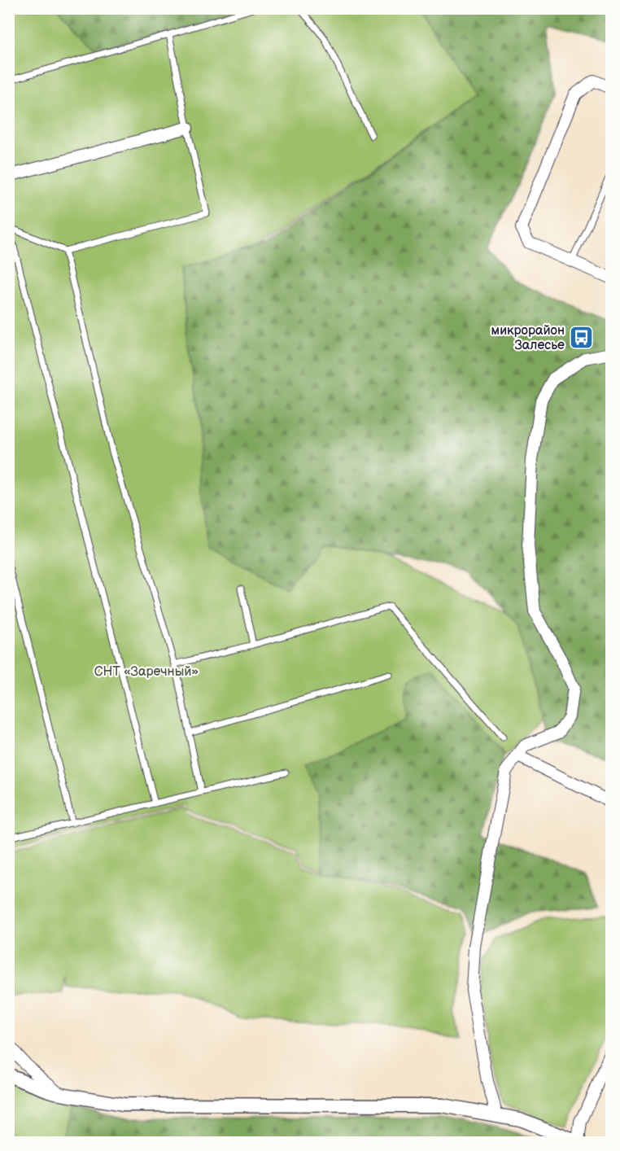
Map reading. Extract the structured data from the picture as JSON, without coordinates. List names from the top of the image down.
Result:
{
  "parks": ["СНТ «Заречный»"],
  "places": {
    "bus stop": ["микрорайон Залесье"]
  }
}
